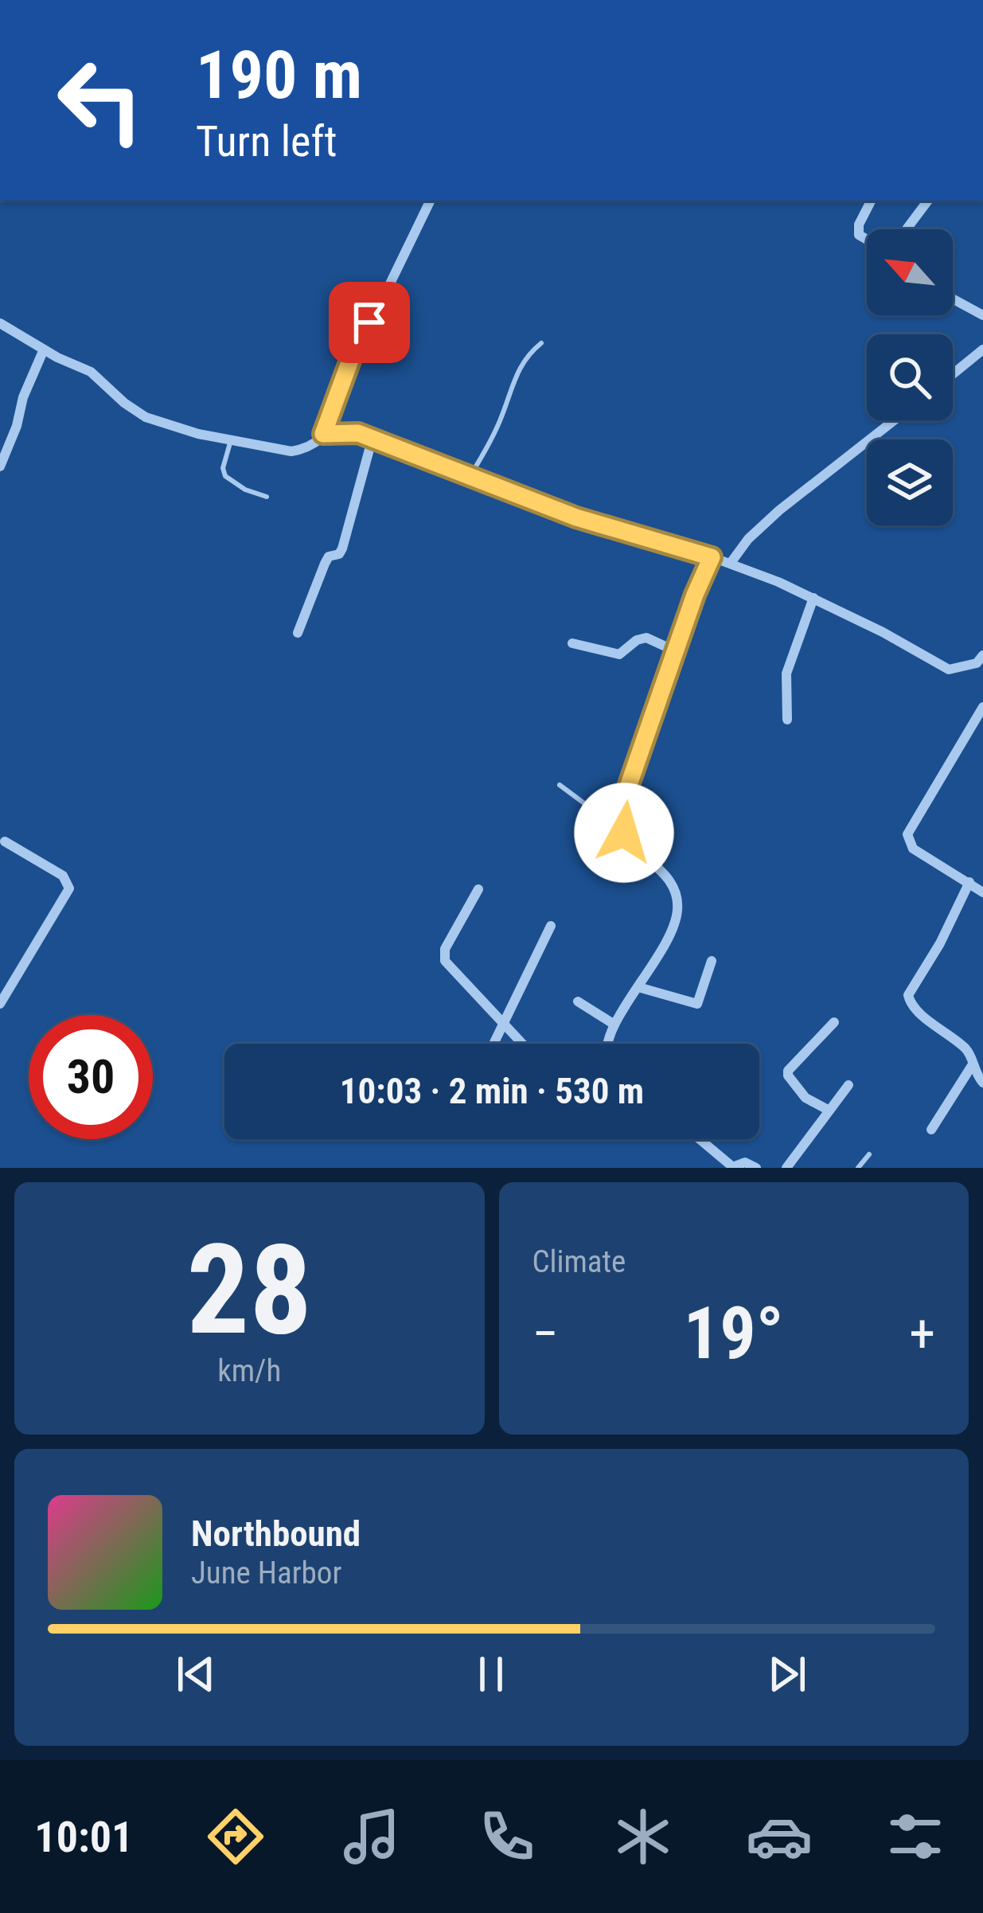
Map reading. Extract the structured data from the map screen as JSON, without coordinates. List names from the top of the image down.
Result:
{
  "north": "top left",
  "page": {
    "turn": ["190 m", "Turn left"],
    "limit": "30",
    "trip": "10:03 · 2 min · 530 m",
    "tile": [
      ["28", "km/h"],
      "Climate"
    ],
    "heat": ["−", "19°", "+"],
    "song": ["Northbound", "June Harbor"],
    "tabs": "10:01"
  }
}
